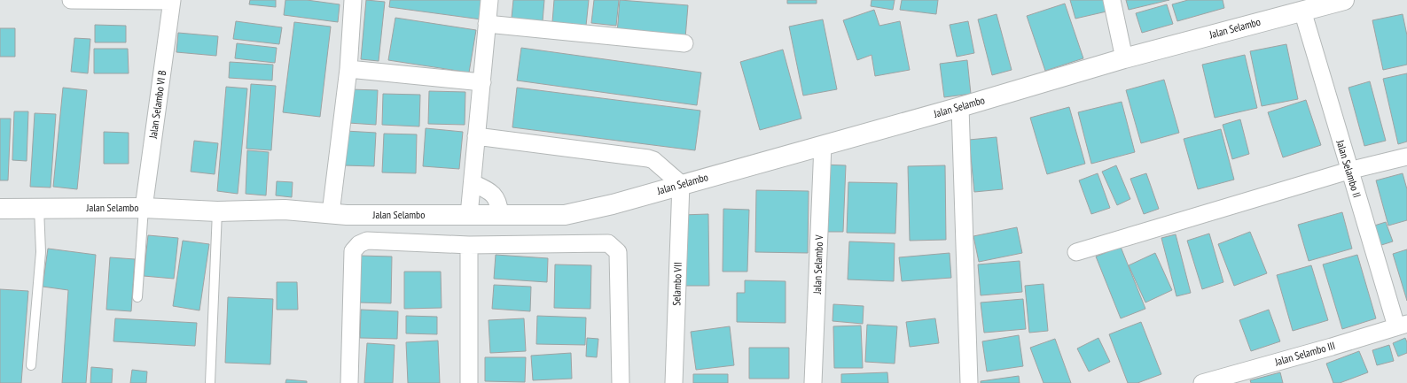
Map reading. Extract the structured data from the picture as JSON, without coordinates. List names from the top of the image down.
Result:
{
  "streets": {
    "street": [
      "Jalan Selambo",
      "Jalan Selambo VI B",
      "Jalan Selambo II",
      "Jalan Selambo V",
      "Selambo VII",
      "Jalan Selambo III"
    ]
  },
  "crossings": [
    ["Jalan Selambo", "Jalan Selambo VI B"],
    ["Jalan Selambo", "Jalan Selambo II"],
    ["Jalan Selambo", "Jalan Selambo V"],
    ["Jalan Selambo", "Selambo VII"],
    ["Jalan Selambo II", "Jalan Selambo III"]
  ]
}
